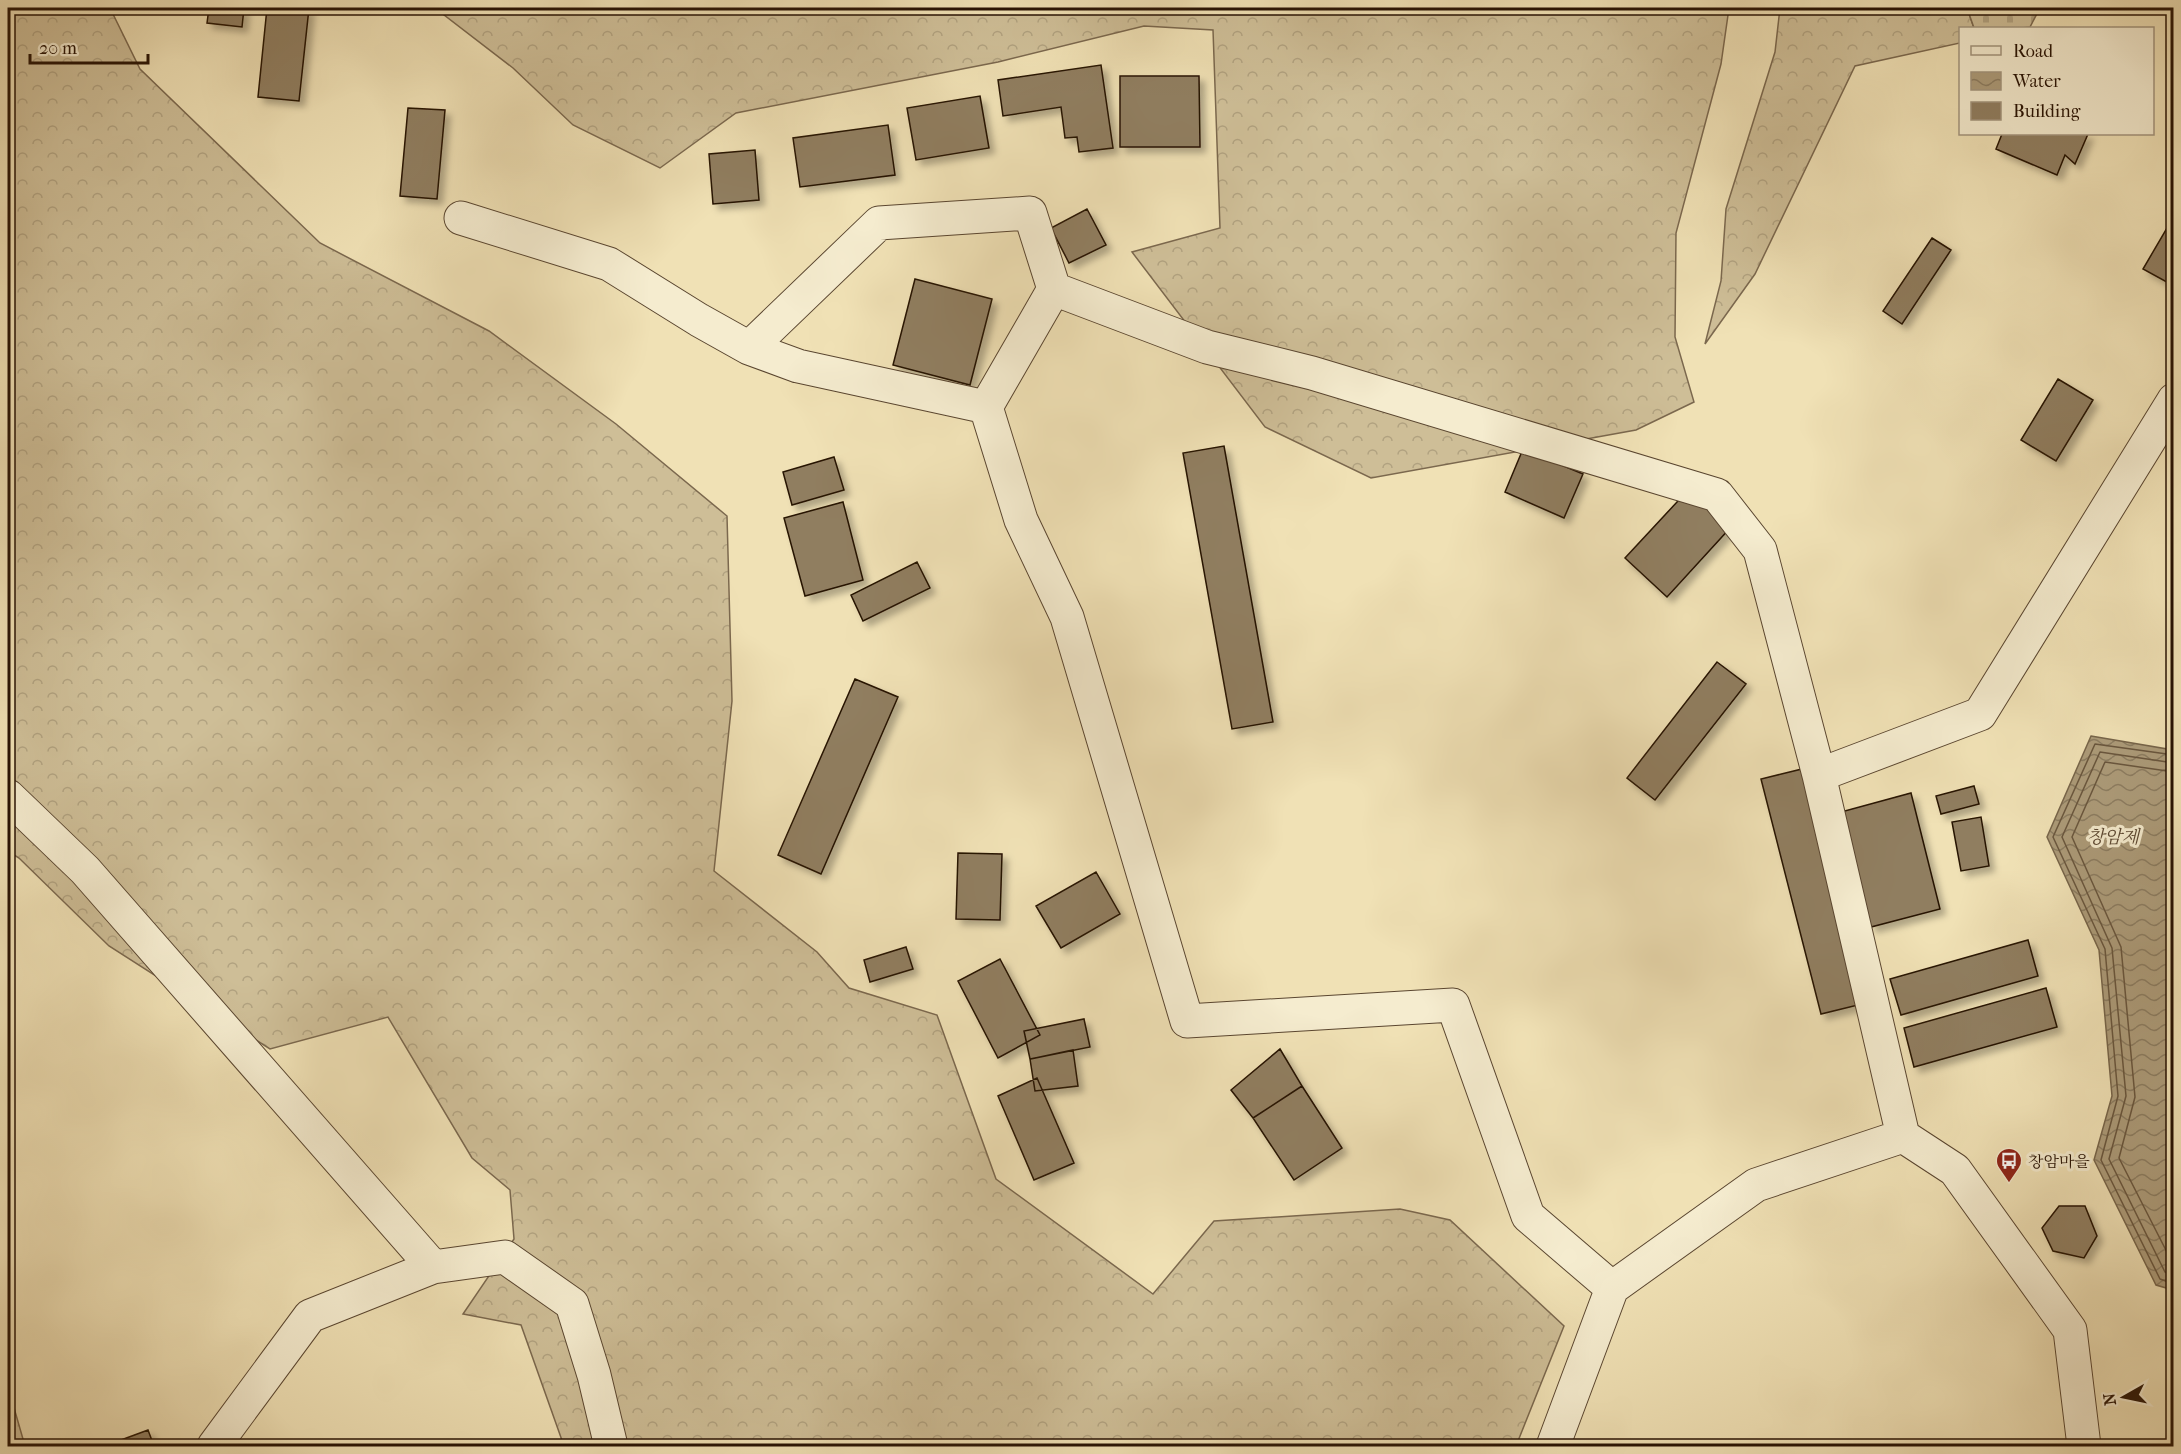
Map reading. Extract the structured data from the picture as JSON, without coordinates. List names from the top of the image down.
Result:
{
  "water": ["창암제"],
  "places": {
    "bus stop": ["창암마을"]
  },
  "legend": ["Road", "Water", "Building"],
  "scale_bar": "20 m",
  "north": "left"
}
